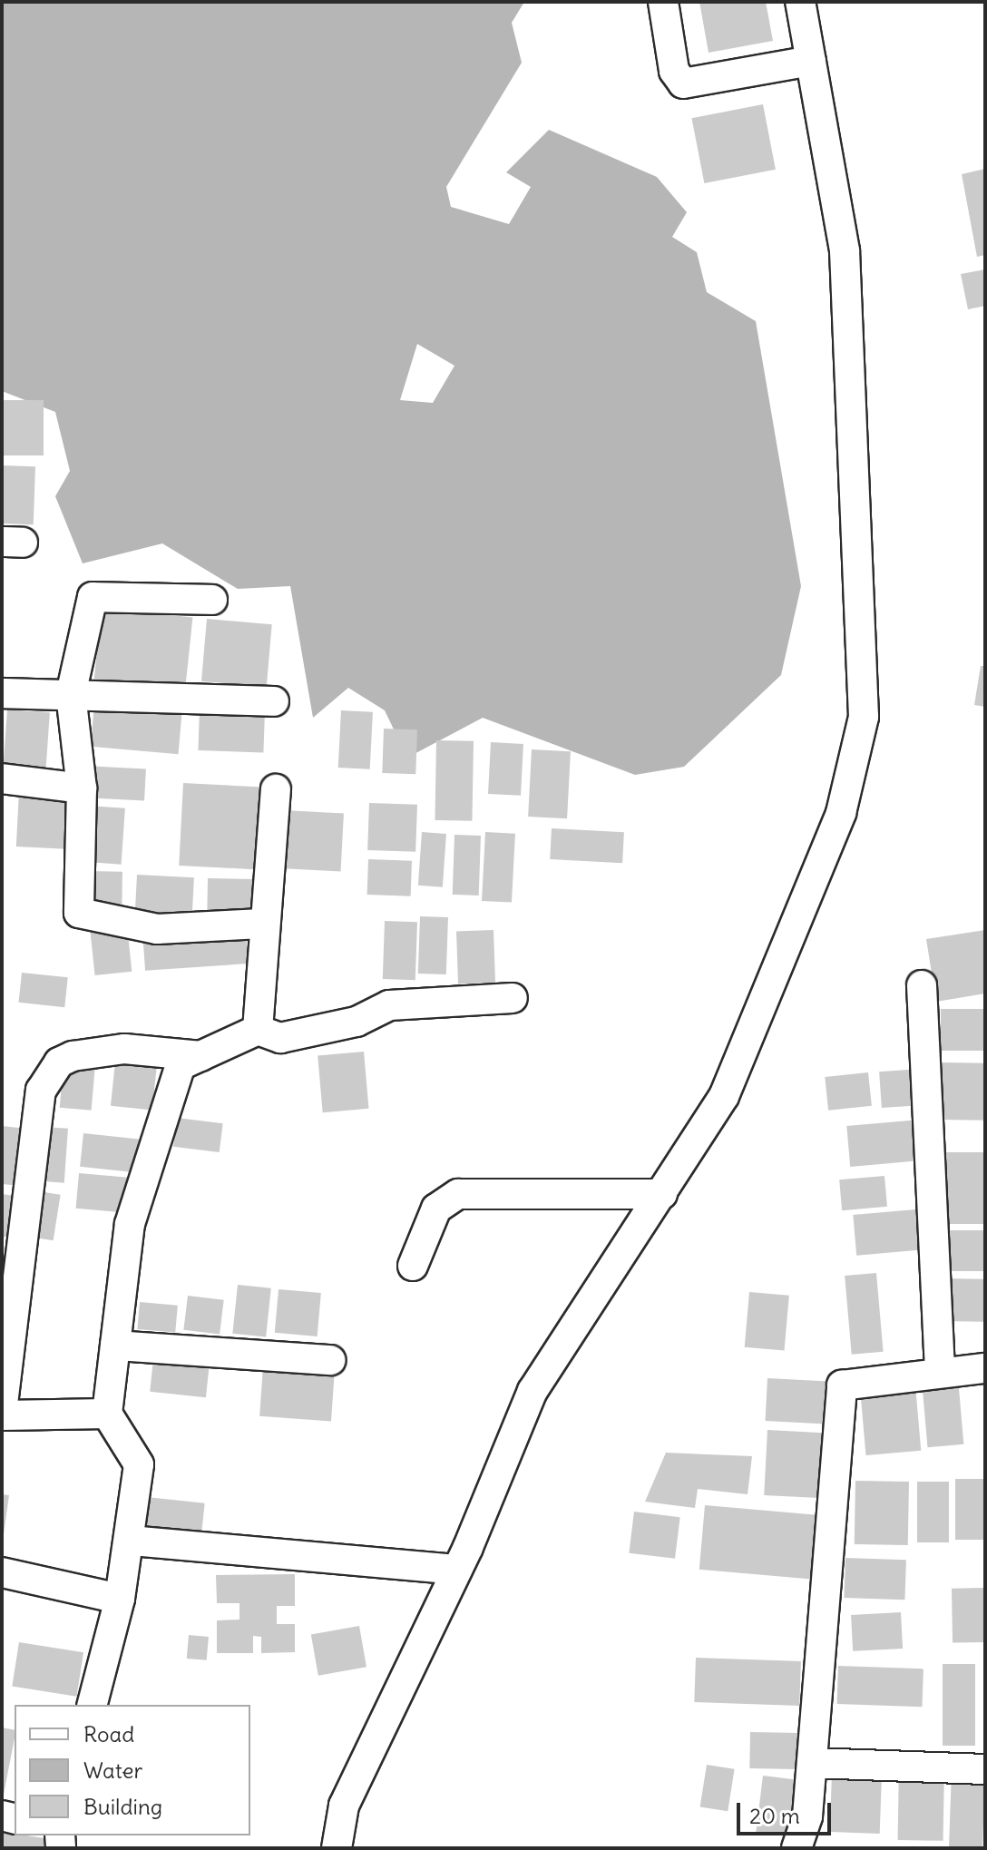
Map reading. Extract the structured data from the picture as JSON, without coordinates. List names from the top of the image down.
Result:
{
  "legend": ["Road", "Water", "Building"],
  "scale_bar": "20 m"
}
